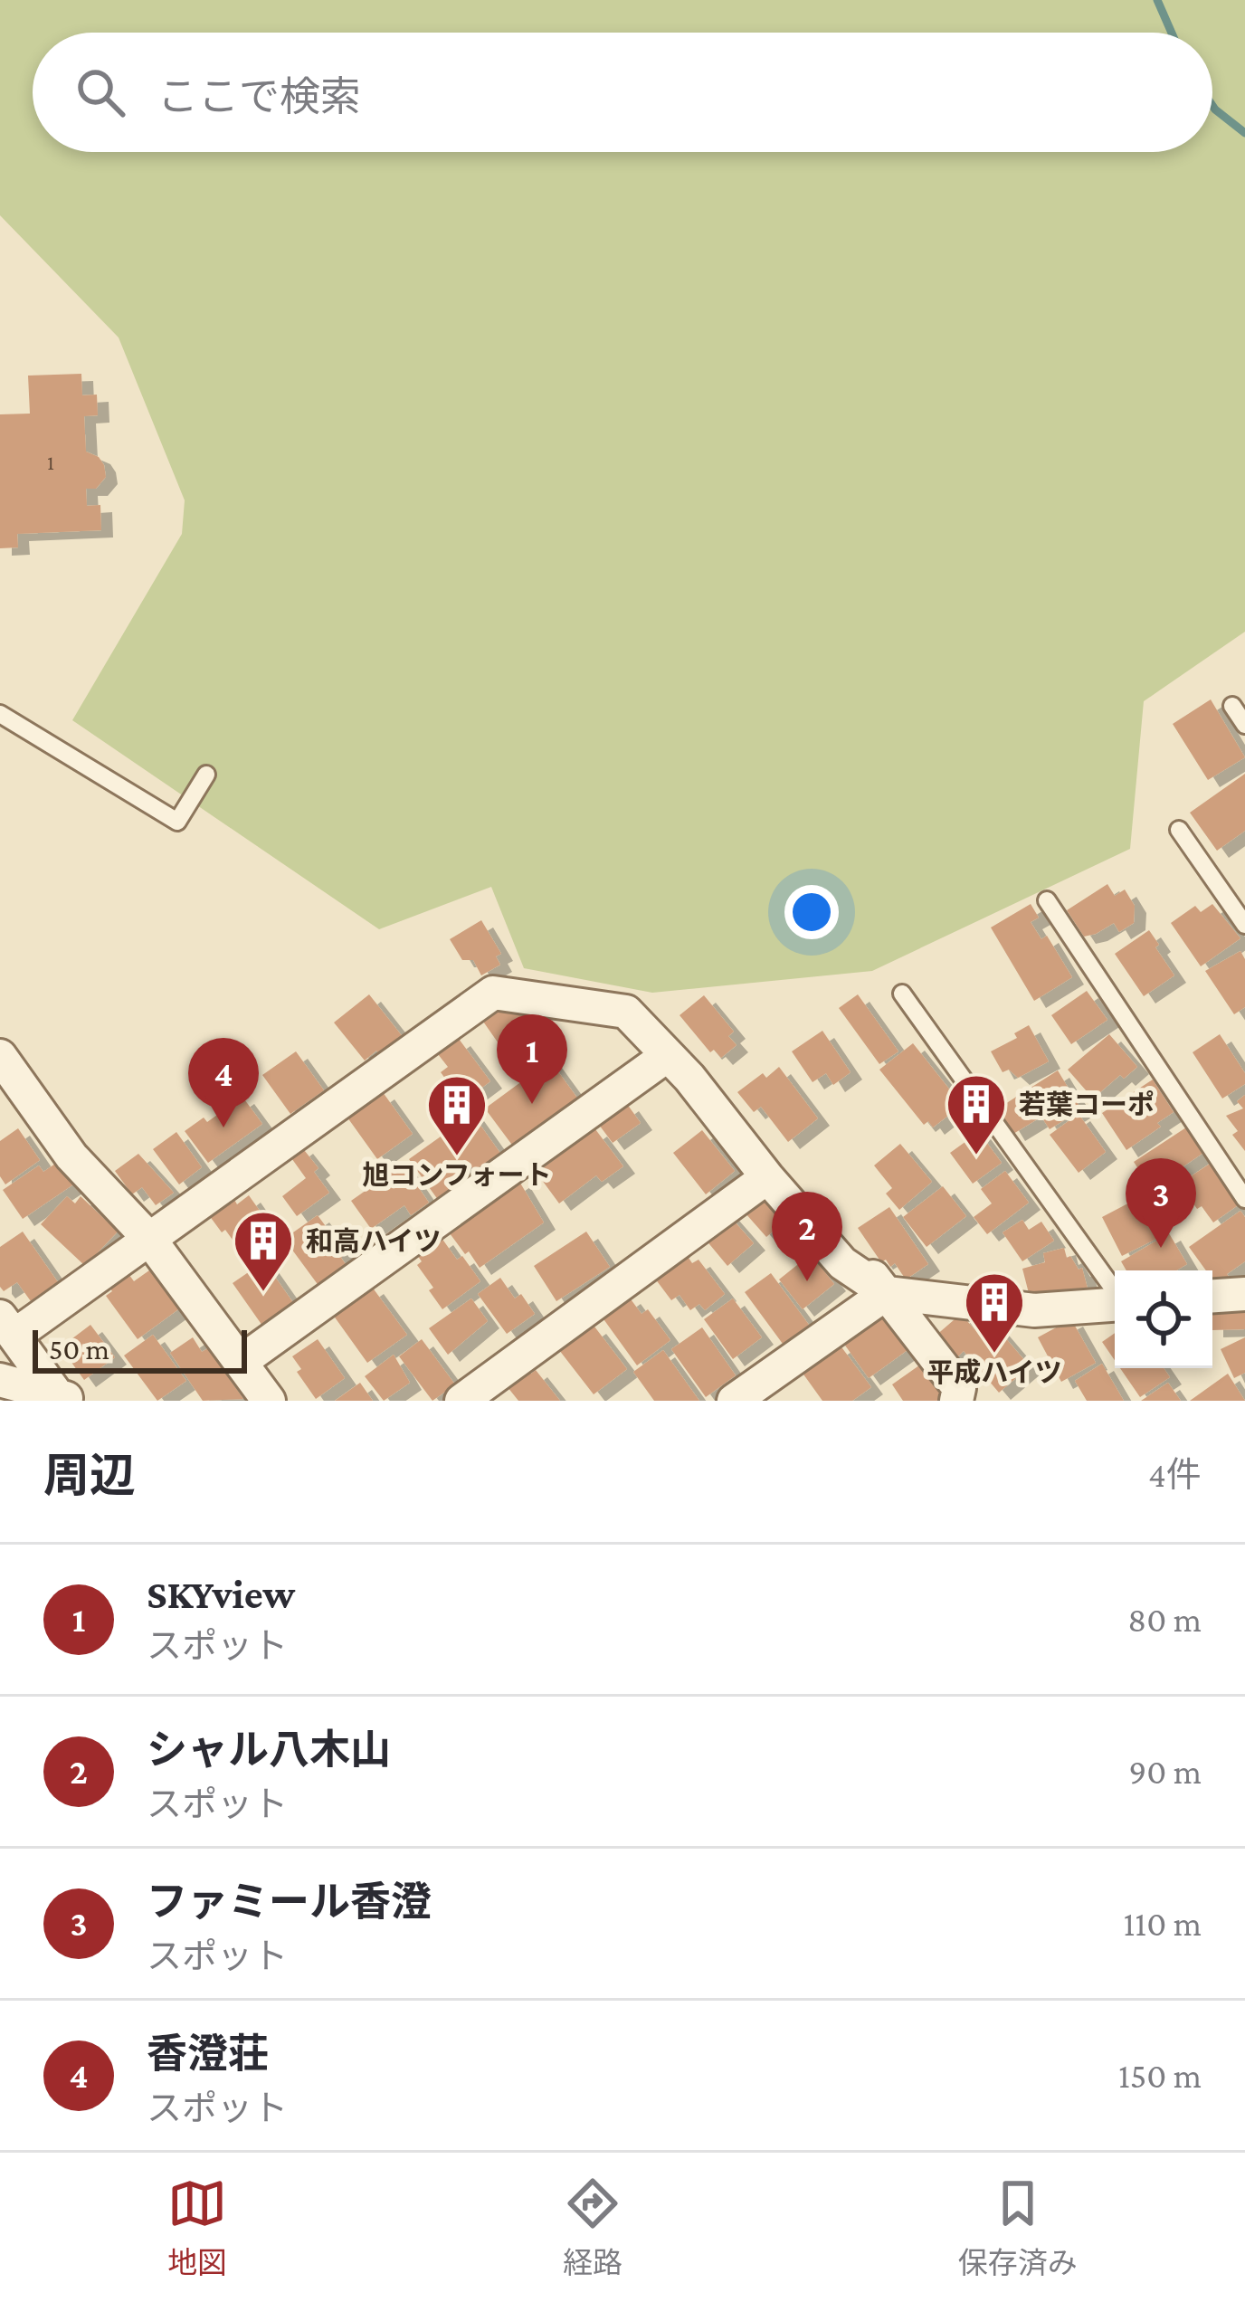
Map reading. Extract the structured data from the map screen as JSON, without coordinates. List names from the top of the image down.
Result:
{
  "places": {
    "building": [
      "若葉コーポ",
      "旭コンフォート",
      "和高ハイツ",
      "平成ハイツ"
    ]
  },
  "house_numbers": ["1"],
  "scale_bar": "50 m",
  "page": {
    "search": "ここで検索",
    "pins": [
      "1",
      "4",
      "3",
      "2"
    ],
    "scale": "50 m",
    "heading": ["周辺", "4件"],
    "list": [
      {
        "mark": "1",
        "name": "SKYview",
        "note": "スポット",
        "value": "80 m"
      },
      {
        "mark": "2",
        "name": "シャル八木山",
        "note": "スポット",
        "value": "90 m"
      },
      {
        "mark": "3",
        "name": "ファミール香澄",
        "note": "スポット",
        "value": "110 m"
      },
      {
        "mark": "4",
        "name": "香澄荘",
        "note": "スポット",
        "value": "150 m"
      }
    ],
    "nav": ["地図", "経路", "保存済み"]
  }
}
